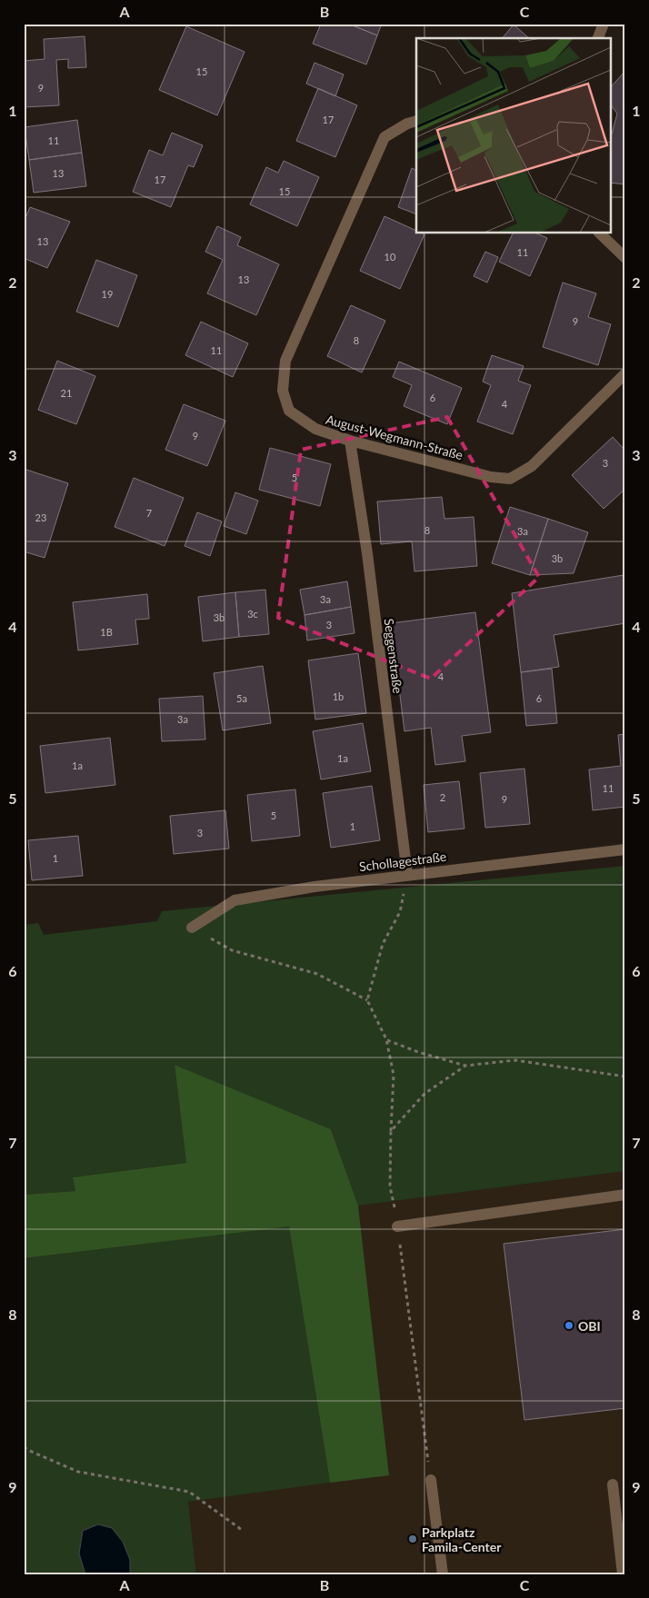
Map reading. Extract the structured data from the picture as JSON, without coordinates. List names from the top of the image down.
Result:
{
  "streets": {
    "street": ["August-Wegmann-Straße", "Seggenstraße", "Schollagestraße"]
  },
  "crossings": [
    ["August-Wegmann-Straße", "Seggenstraße"],
    ["Seggenstraße", "Schollagestraße"]
  ],
  "places": ["OBI", "Parkplatz Famila-Center"],
  "house_numbers": [
    "15",
    "9",
    "17",
    "11",
    "13",
    "17",
    "15",
    "13",
    "11",
    "10",
    "13",
    "19",
    "9",
    "8",
    "11",
    "21",
    "6",
    "4",
    "9",
    "3",
    "5",
    "7",
    "23",
    "8",
    "3a",
    "3b",
    "3a",
    "3c",
    "3b",
    "3",
    "1B",
    "4",
    "1b",
    "5a",
    "6",
    "3a",
    "1a",
    "1a",
    "11",
    "2",
    "9",
    "5",
    "1",
    "3",
    "1"
  ],
  "grid": {
    "columns": ["A", "B", "C"],
    "rows": [
      "1",
      "2",
      "3",
      "4",
      "5",
      "6",
      "7",
      "8",
      "9"
    ]
  }
}
